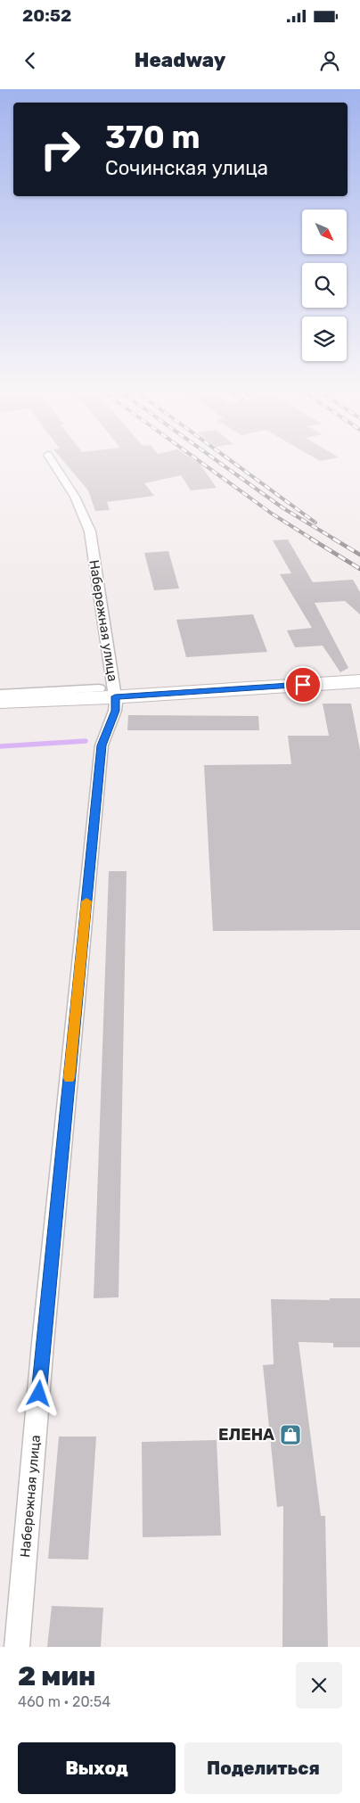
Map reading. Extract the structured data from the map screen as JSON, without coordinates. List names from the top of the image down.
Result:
{
  "streets": {
    "street": ["Набережная улица"]
  },
  "places": {
    "shop": ["ЕЛЕНА"]
  },
  "north": "bottom right",
  "page": {
    "status": "20:52",
    "header": "Headway",
    "turn": ["370 m", "Сочинская улица"],
    "heading": ["2 мин", "460 m · 20:54"],
    "buttons": ["Выход", "Поделиться"]
  }
}
